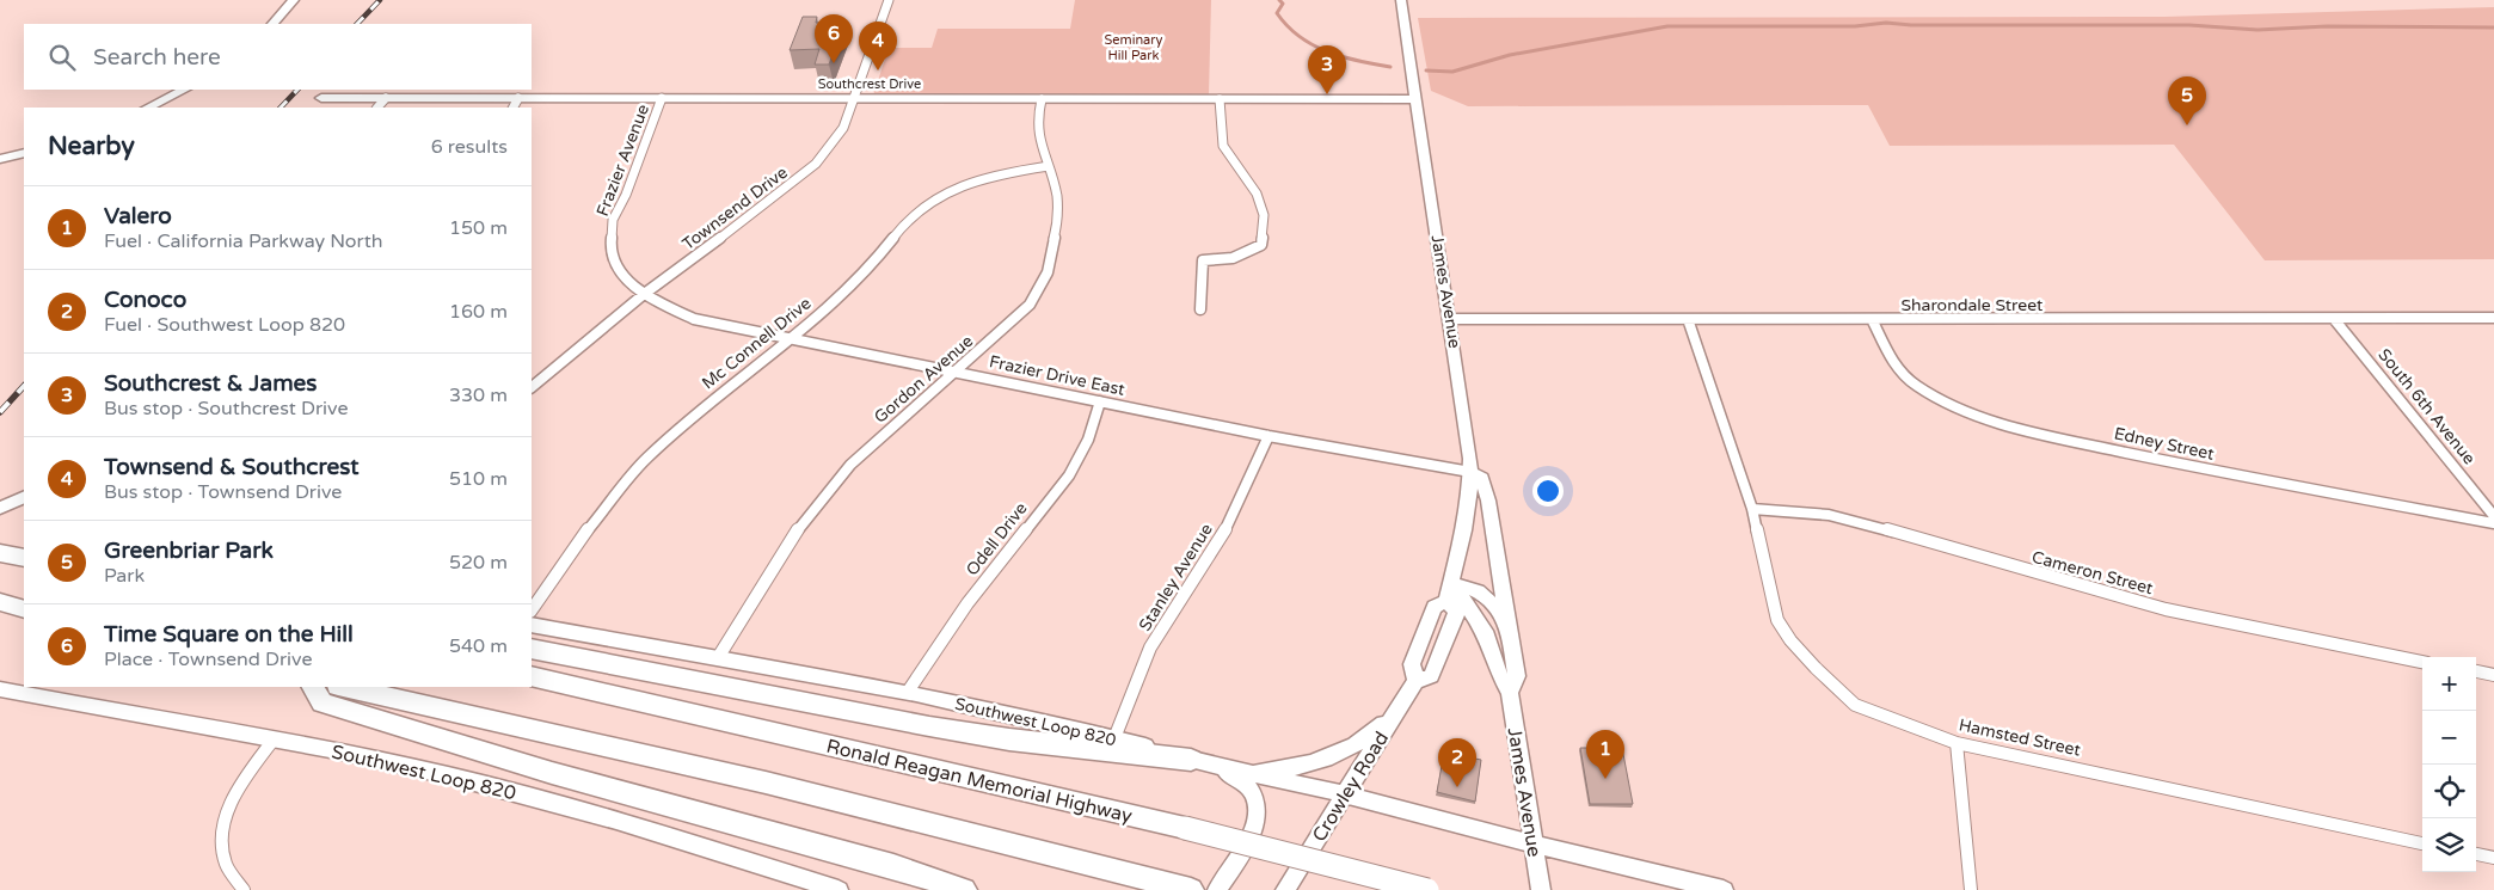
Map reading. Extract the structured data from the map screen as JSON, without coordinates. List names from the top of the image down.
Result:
{
  "streets": {
    "highway": ["Ronald Reagan Memorial Highway"],
    "main road": [
      "Southcrest Drive",
      "James Avenue",
      "Southwest Loop 820",
      "Crowley Road"
    ],
    "street": [
      "Frazier Avenue",
      "Townsend Drive",
      "Sharondale Street",
      "Mc Connell Drive",
      "Frazier Drive East",
      "Gordon Avenue",
      "South 6th Avenue",
      "Edney Street",
      "Odell Drive",
      "Cameron Street",
      "Stanley Avenue",
      "Hamsted Street"
    ]
  },
  "crossings": [
    ["Southcrest Drive", "Frazier Avenue"],
    ["Southcrest Drive", "Townsend Drive"],
    ["Southcrest Drive", "James Avenue"],
    ["Southcrest Drive", "Gordon Avenue"],
    ["Frazier Avenue", "Townsend Drive"],
    ["Frazier Avenue", "Frazier Drive East"],
    ["Townsend Drive", "Frazier Drive East"],
    ["James Avenue", "Sharondale Street"],
    ["James Avenue", "Frazier Drive East"],
    ["James Avenue", "Southwest Loop 820"],
    ["James Avenue", "Crowley Road"],
    ["Sharondale Street", "South 6th Avenue"],
    ["Sharondale Street", "Edney Street"],
    ["Sharondale Street", "Hamsted Street"],
    ["Mc Connell Drive", "Frazier Drive East"],
    ["Mc Connell Drive", "Gordon Avenue"],
    ["Frazier Drive East", "Gordon Avenue"],
    ["Frazier Drive East", "Odell Drive"],
    ["Frazier Drive East", "Stanley Avenue"],
    ["Gordon Avenue", "Southwest Loop 820"],
    ["Odell Drive", "Southwest Loop 820"],
    ["Cameron Street", "Hamsted Street"],
    ["Stanley Avenue", "Southwest Loop 820"],
    ["Southwest Loop 820", "Crowley Road"]
  ],
  "parks": ["Seminary Hill Park"],
  "page": {
    "pins": [
      "6",
      "4",
      "3",
      "5",
      "1",
      "2"
    ],
    "search": "Search here",
    "heading": ["Nearby", "6 results"],
    "list": [
      {
        "mark": "1",
        "name": "Valero",
        "note": "Fuel · California Parkway North",
        "value": "150 m"
      },
      {
        "mark": "2",
        "name": "Conoco",
        "note": "Fuel · Southwest Loop 820",
        "value": "160 m"
      },
      {
        "mark": "3",
        "name": "Southcrest & James",
        "note": "Bus stop · Southcrest Drive",
        "value": "330 m"
      },
      {
        "mark": "4",
        "name": "Townsend & Southcrest",
        "note": "Bus stop · Townsend Drive",
        "value": "510 m"
      },
      {
        "mark": "5",
        "name": "Greenbriar Park",
        "note": "Park",
        "value": "520 m"
      },
      {
        "mark": "6",
        "name": "Time Square on the Hill",
        "note": "Place · Townsend Drive",
        "value": "540 m"
      }
    ],
    "map_buttons": ["+", "−"]
  }
}
